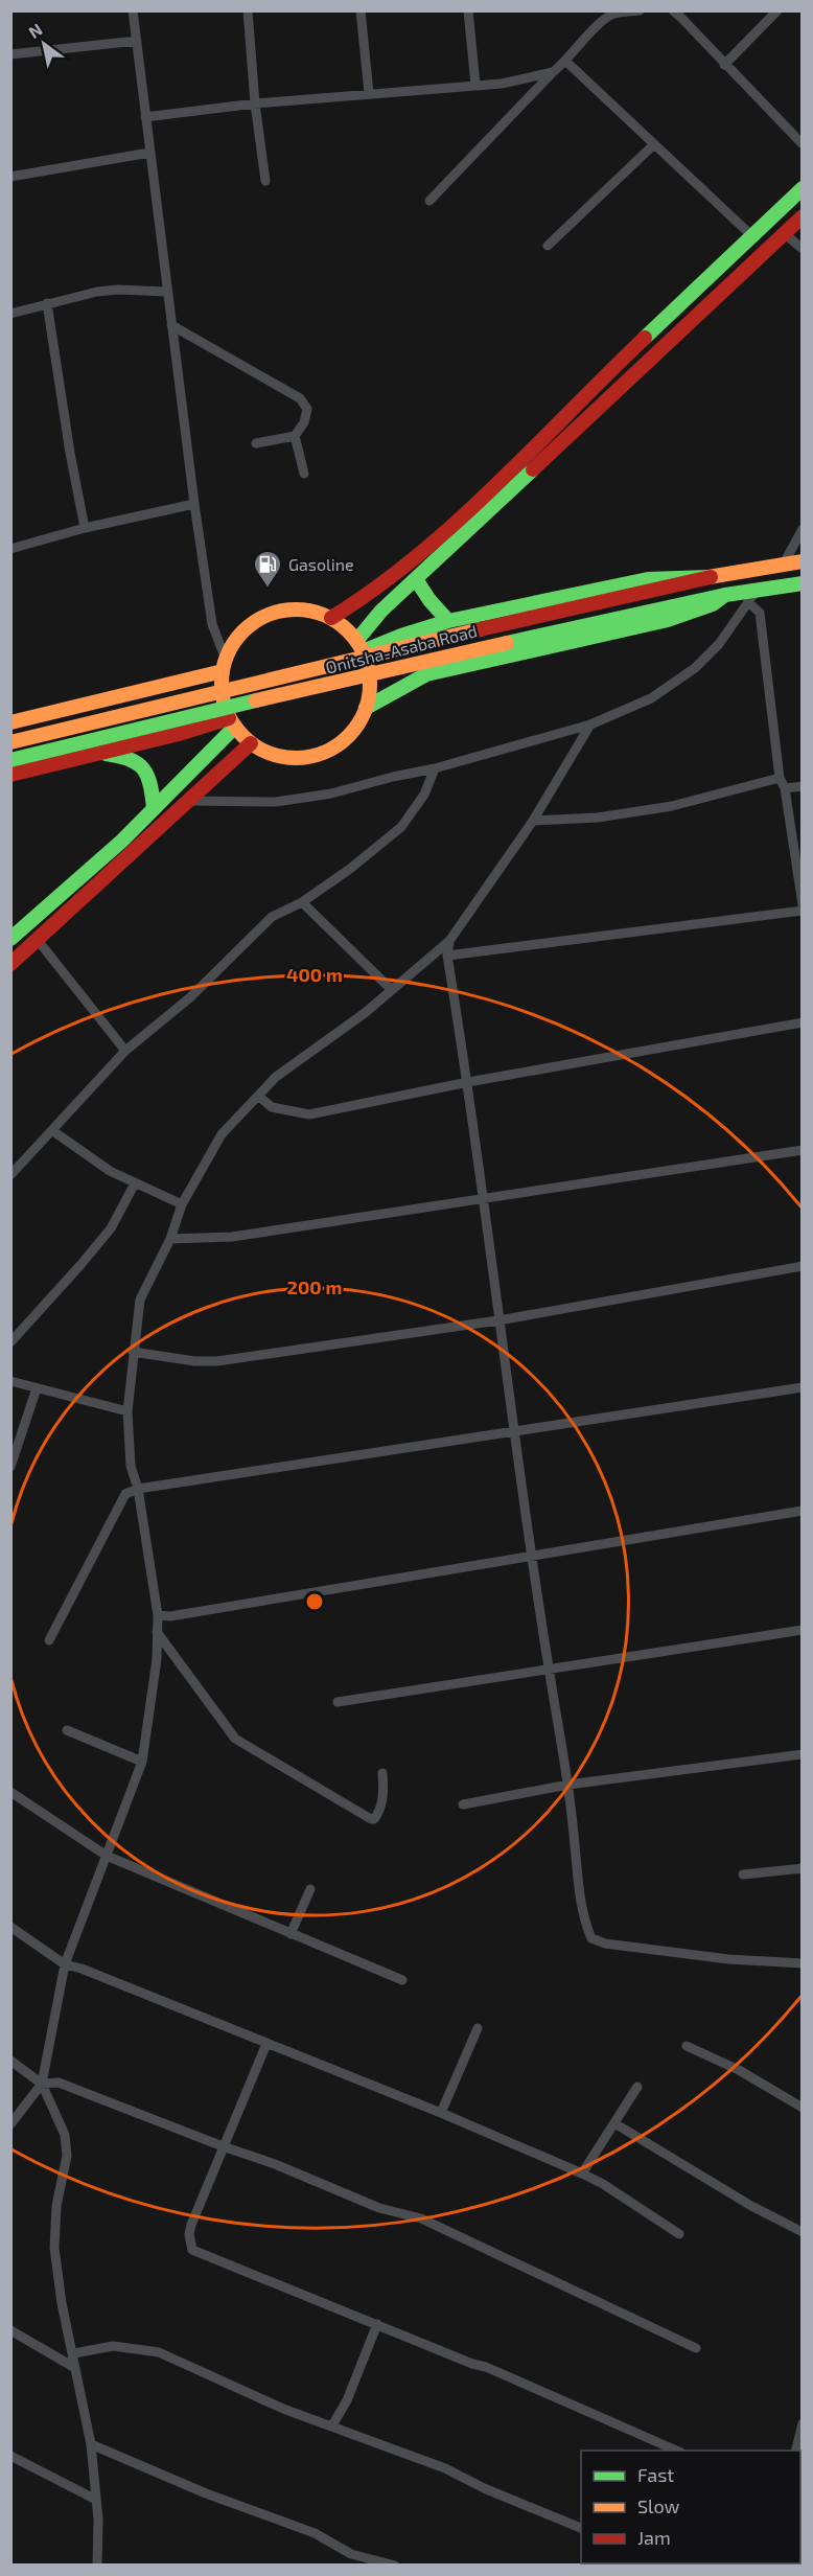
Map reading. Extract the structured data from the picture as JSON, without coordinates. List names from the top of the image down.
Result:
{
  "streets": {
    "main road": ["Onitsha-Asaba Road"]
  },
  "places": {
    "fuel station": ["Gasoline"]
  },
  "legend": ["Fast", "Slow", "Jam"],
  "north": "top left",
  "rings": ["400 m", "200 m"]
}
